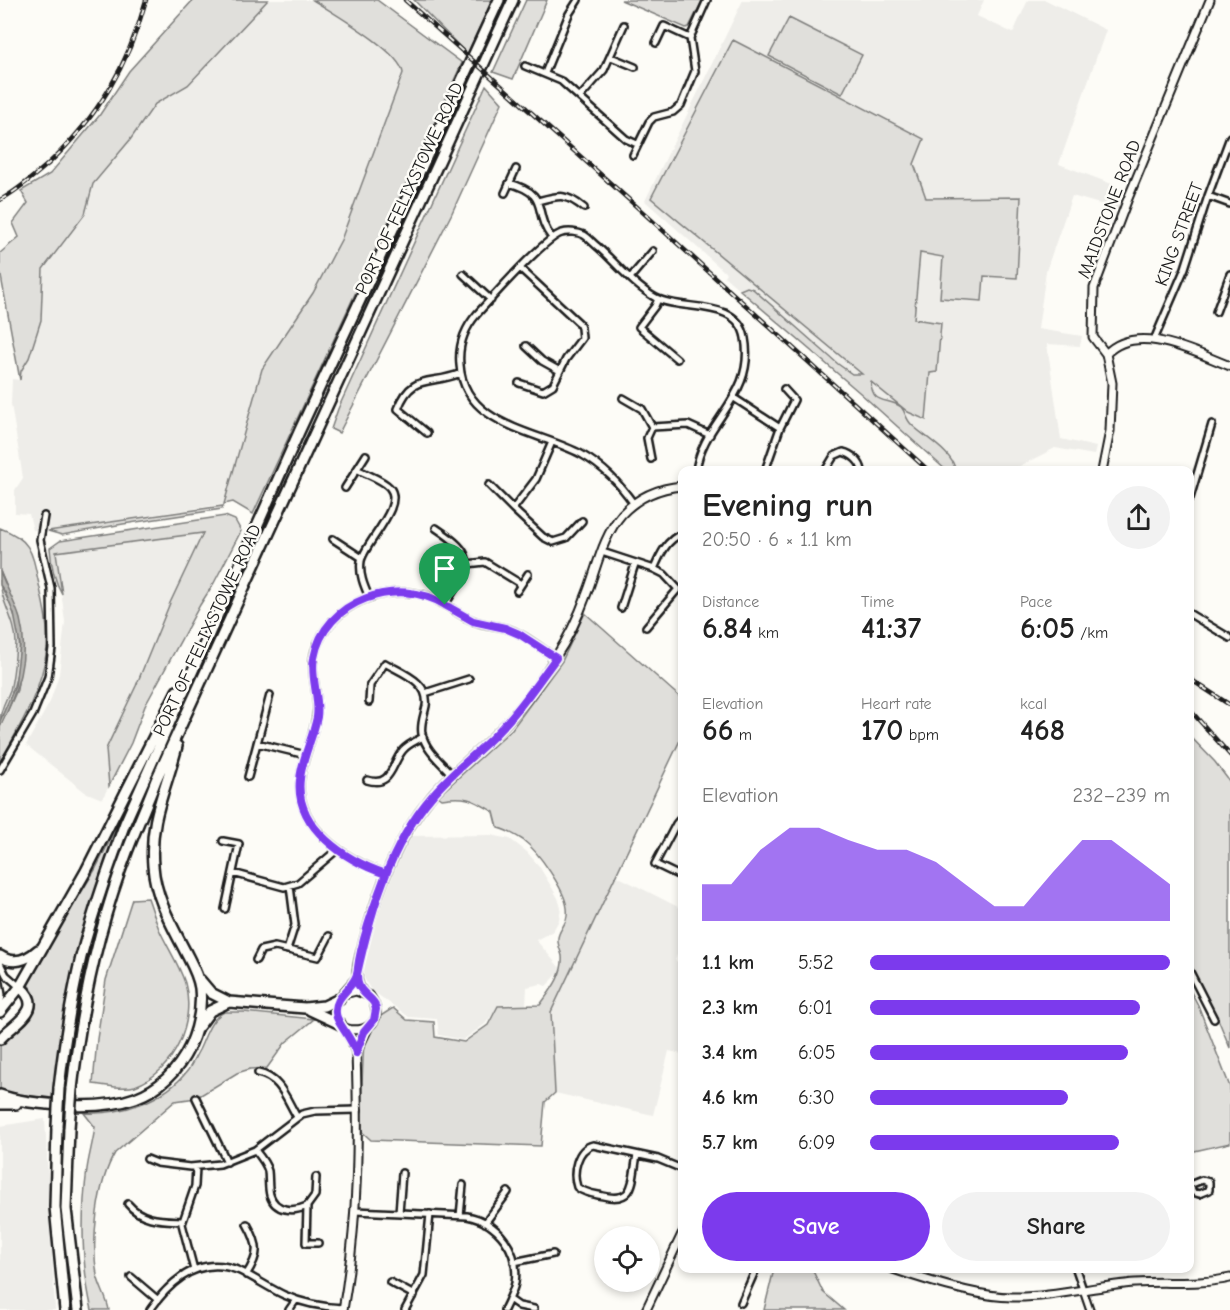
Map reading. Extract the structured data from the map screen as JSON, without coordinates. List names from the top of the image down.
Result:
{
  "streets": {
    "main road": ["PORT OF FELIXSTOWE ROAD"],
    "street": ["MAIDSTONE ROAD", "KING STREET"]
  },
  "page": {
    "heading": ["Evening run", "20:50 · 6 × 1.1 km"],
    "stats": [
      ["Distance", "6.84 km"],
      ["Time", "41:37"],
      ["Pace", "6:05 /km"],
      ["Elevation", "66 m"],
      ["Heart rate", "170 bpm"],
      ["kcal", "468"]
    ],
    "chart": ["Elevation", "232–239 m"],
    "list": [
      {
        "name": "1.1 km",
        "note": "5:52"
      },
      {
        "name": "2.3 km",
        "note": "6:01"
      },
      {
        "name": "3.4 km",
        "note": "6:05"
      },
      {
        "name": "4.6 km",
        "note": "6:30"
      },
      {
        "name": "5.7 km",
        "note": "6:09"
      }
    ],
    "buttons": ["Save", "Share"]
  }
}
